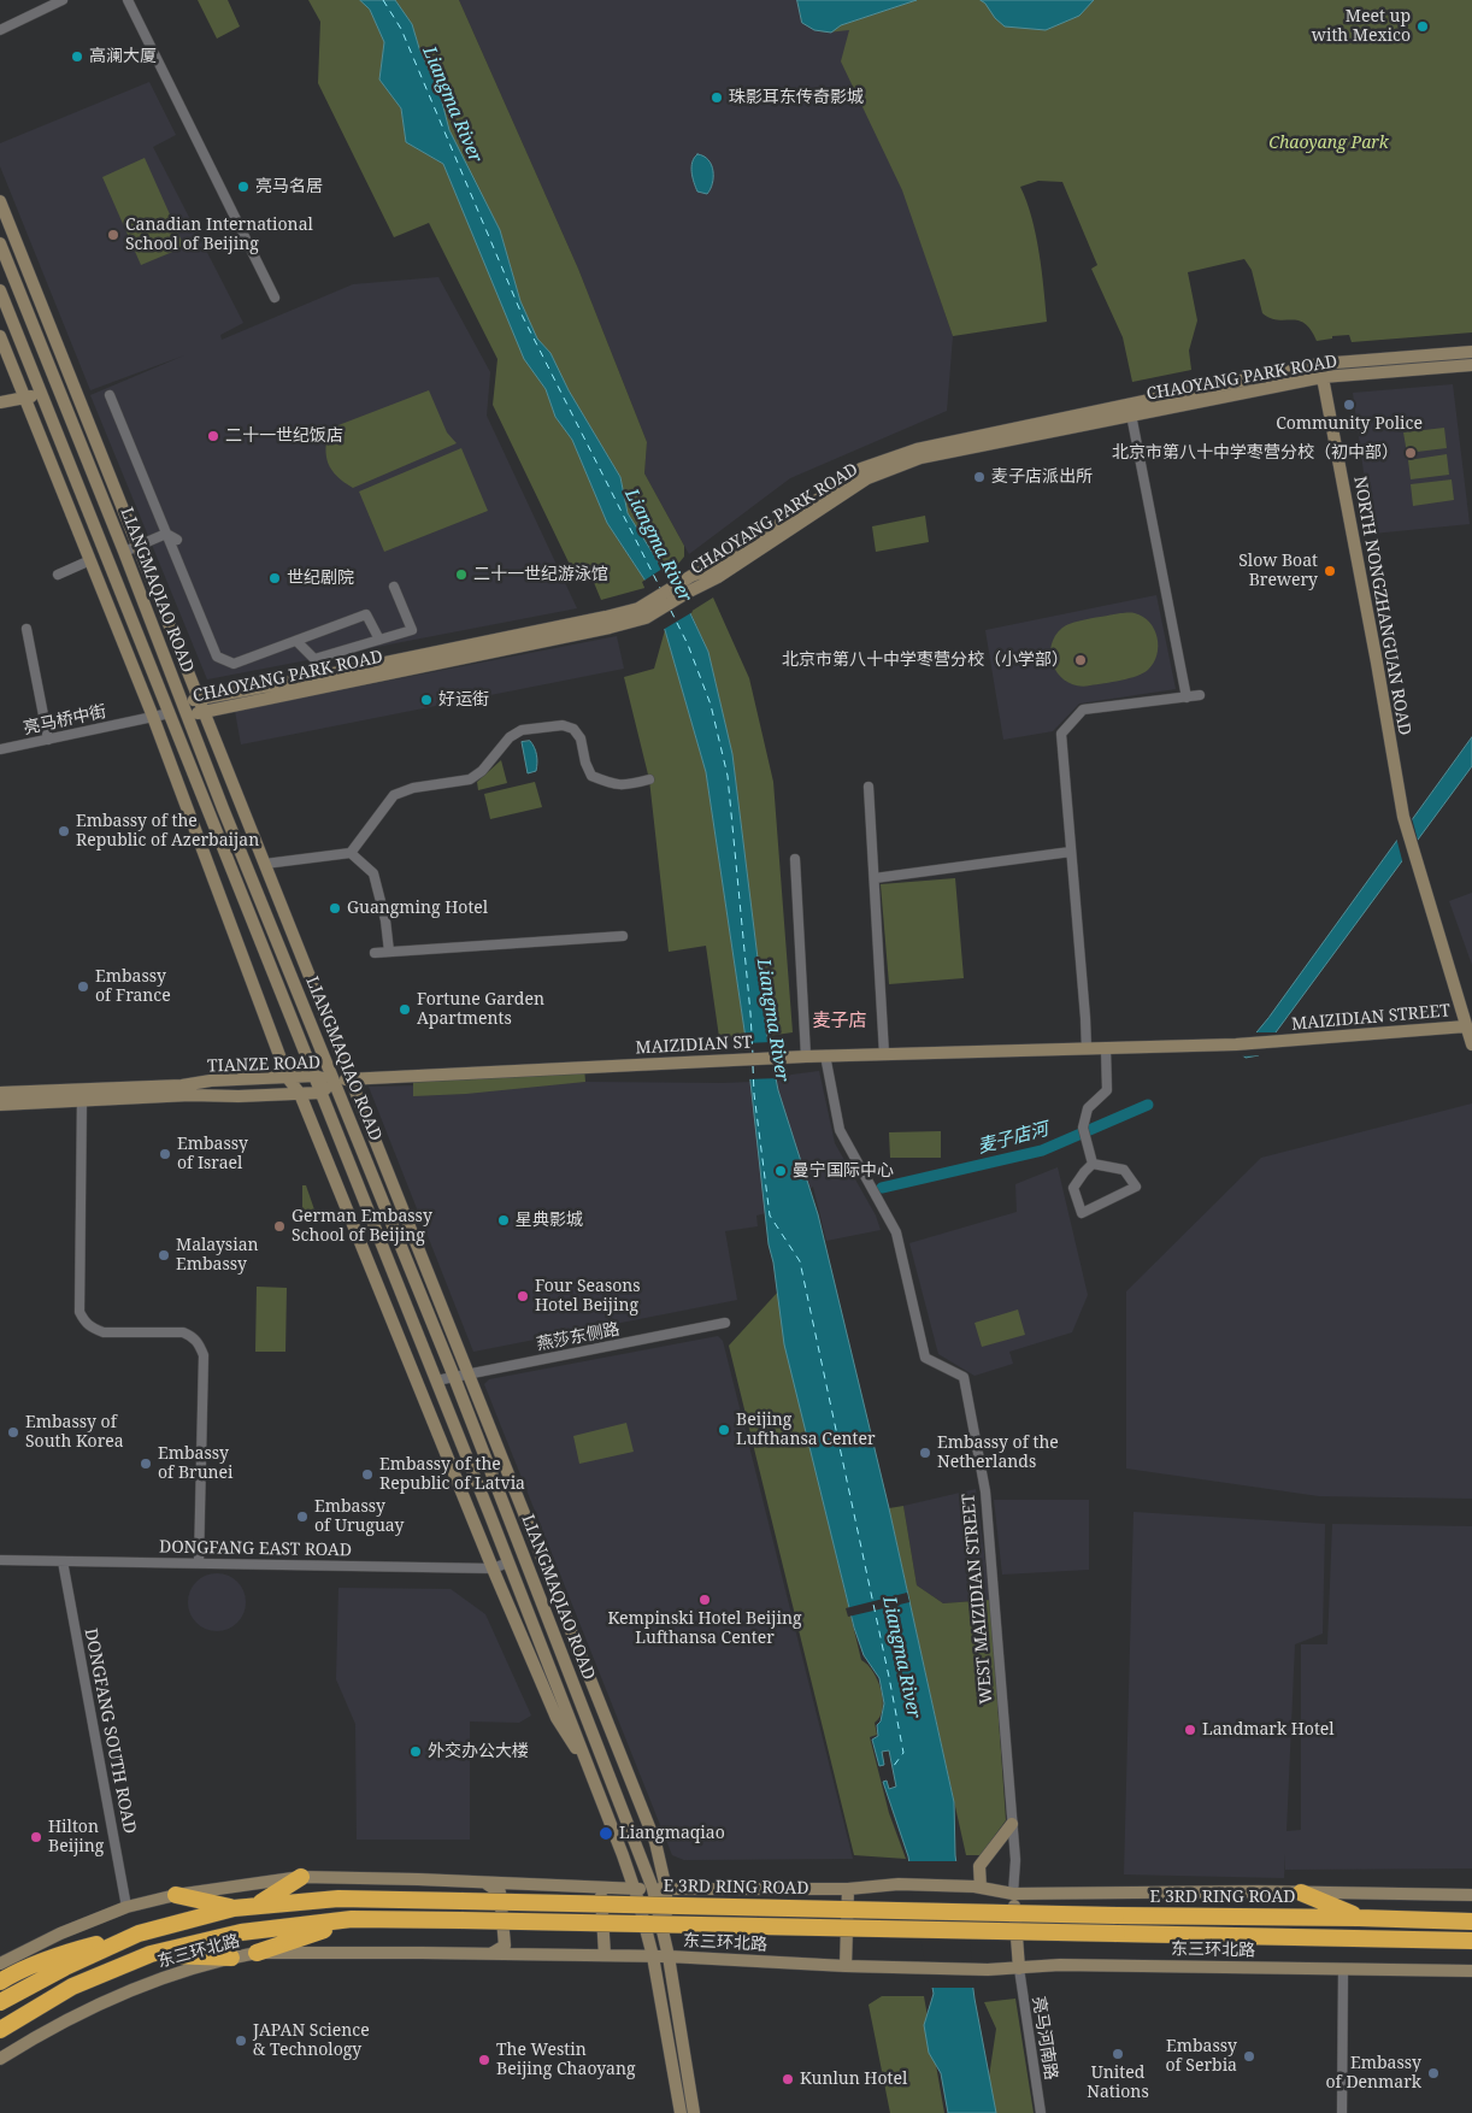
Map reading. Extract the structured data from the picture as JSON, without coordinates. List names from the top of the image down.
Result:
{
  "streets": {
    "highway": ["E 3RD RING ROAD"],
    "street": [
      "CHAOYANG PARK ROAD",
      "LIANGMAQIAO ROAD",
      "NORTH NONGZHANGUAN ROAD",
      "亮马桥中街",
      "MAIZIDIAN STREET",
      "MAIZIDIAN ST",
      "TIANZE ROAD",
      "燕莎东侧路",
      "DONGFANG EAST ROAD",
      "WEST MAIZIDIAN STREET",
      "DONGFANG SOUTH ROAD",
      "东三环北路",
      "亮马河南路"
    ]
  },
  "crossings": [
    ["CHAOYANG PARK ROAD", "LIANGMAQIAO ROAD"],
    ["CHAOYANG PARK ROAD", "NORTH NONGZHANGUAN ROAD"],
    ["CHAOYANG PARK ROAD", "亮马桥中街"],
    ["LIANGMAQIAO ROAD", "亮马桥中街"],
    ["LIANGMAQIAO ROAD", "MAIZIDIAN ST"],
    ["LIANGMAQIAO ROAD", "TIANZE ROAD"],
    ["LIANGMAQIAO ROAD", "燕莎东侧路"],
    ["LIANGMAQIAO ROAD", "DONGFANG EAST ROAD"],
    ["LIANGMAQIAO ROAD", "东三环北路"],
    ["NORTH NONGZHANGUAN ROAD", "MAIZIDIAN STREET"],
    ["MAIZIDIAN STREET", "MAIZIDIAN ST"],
    ["MAIZIDIAN ST", "TIANZE ROAD"],
    ["MAIZIDIAN ST", "WEST MAIZIDIAN STREET"],
    ["DONGFANG EAST ROAD", "DONGFANG SOUTH ROAD"],
    ["东三环北路", "亮马河南路"]
  ],
  "districts": ["麦子店"],
  "water": ["Liangma River", "麦子店河"],
  "parks": ["Chaoyang Park"],
  "places": [
    "Meet up with Mexico",
    "高澜大厦",
    "珠影耳东传奇影城",
    "亮马名居",
    "Canadian International School of Beijing",
    "Community Police",
    "二十一世纪饭店",
    "北京市第八十中学枣营分校（初中部）",
    "麦子店派出所",
    "Slow Boat Brewery",
    "二十一世纪游泳馆",
    "世纪剧院",
    "北京市第八十中学枣营分校（小学部）",
    "好运街",
    "Embassy of the Republic of Azerbaijan",
    "Guangming Hotel",
    "Embassy of France",
    "Fortune Garden Apartments",
    "Embassy of Israel",
    "曼宁国际中心",
    "星典影城",
    "German Embassy School of Beijing",
    "Malaysian Embassy",
    "Four Seasons Hotel Beijing",
    "Beijing Lufthansa Center",
    "Embassy of South Korea",
    "Embassy of the Netherlands",
    "Embassy of Brunei",
    "Embassy of the Republic of Latvia",
    "Embassy of Uruguay",
    "Kempinski Hotel Beijing Lufthansa Center",
    "Landmark Hotel",
    "外交办公大楼",
    "Liangmaqiao",
    "Hilton Beijing",
    "JAPAN Science & Technology",
    "United Nations",
    "Embassy of Serbia",
    "The Westin Beijing Chaoyang",
    "Embassy of Denmark",
    "Kunlun Hotel"
  ]
}
